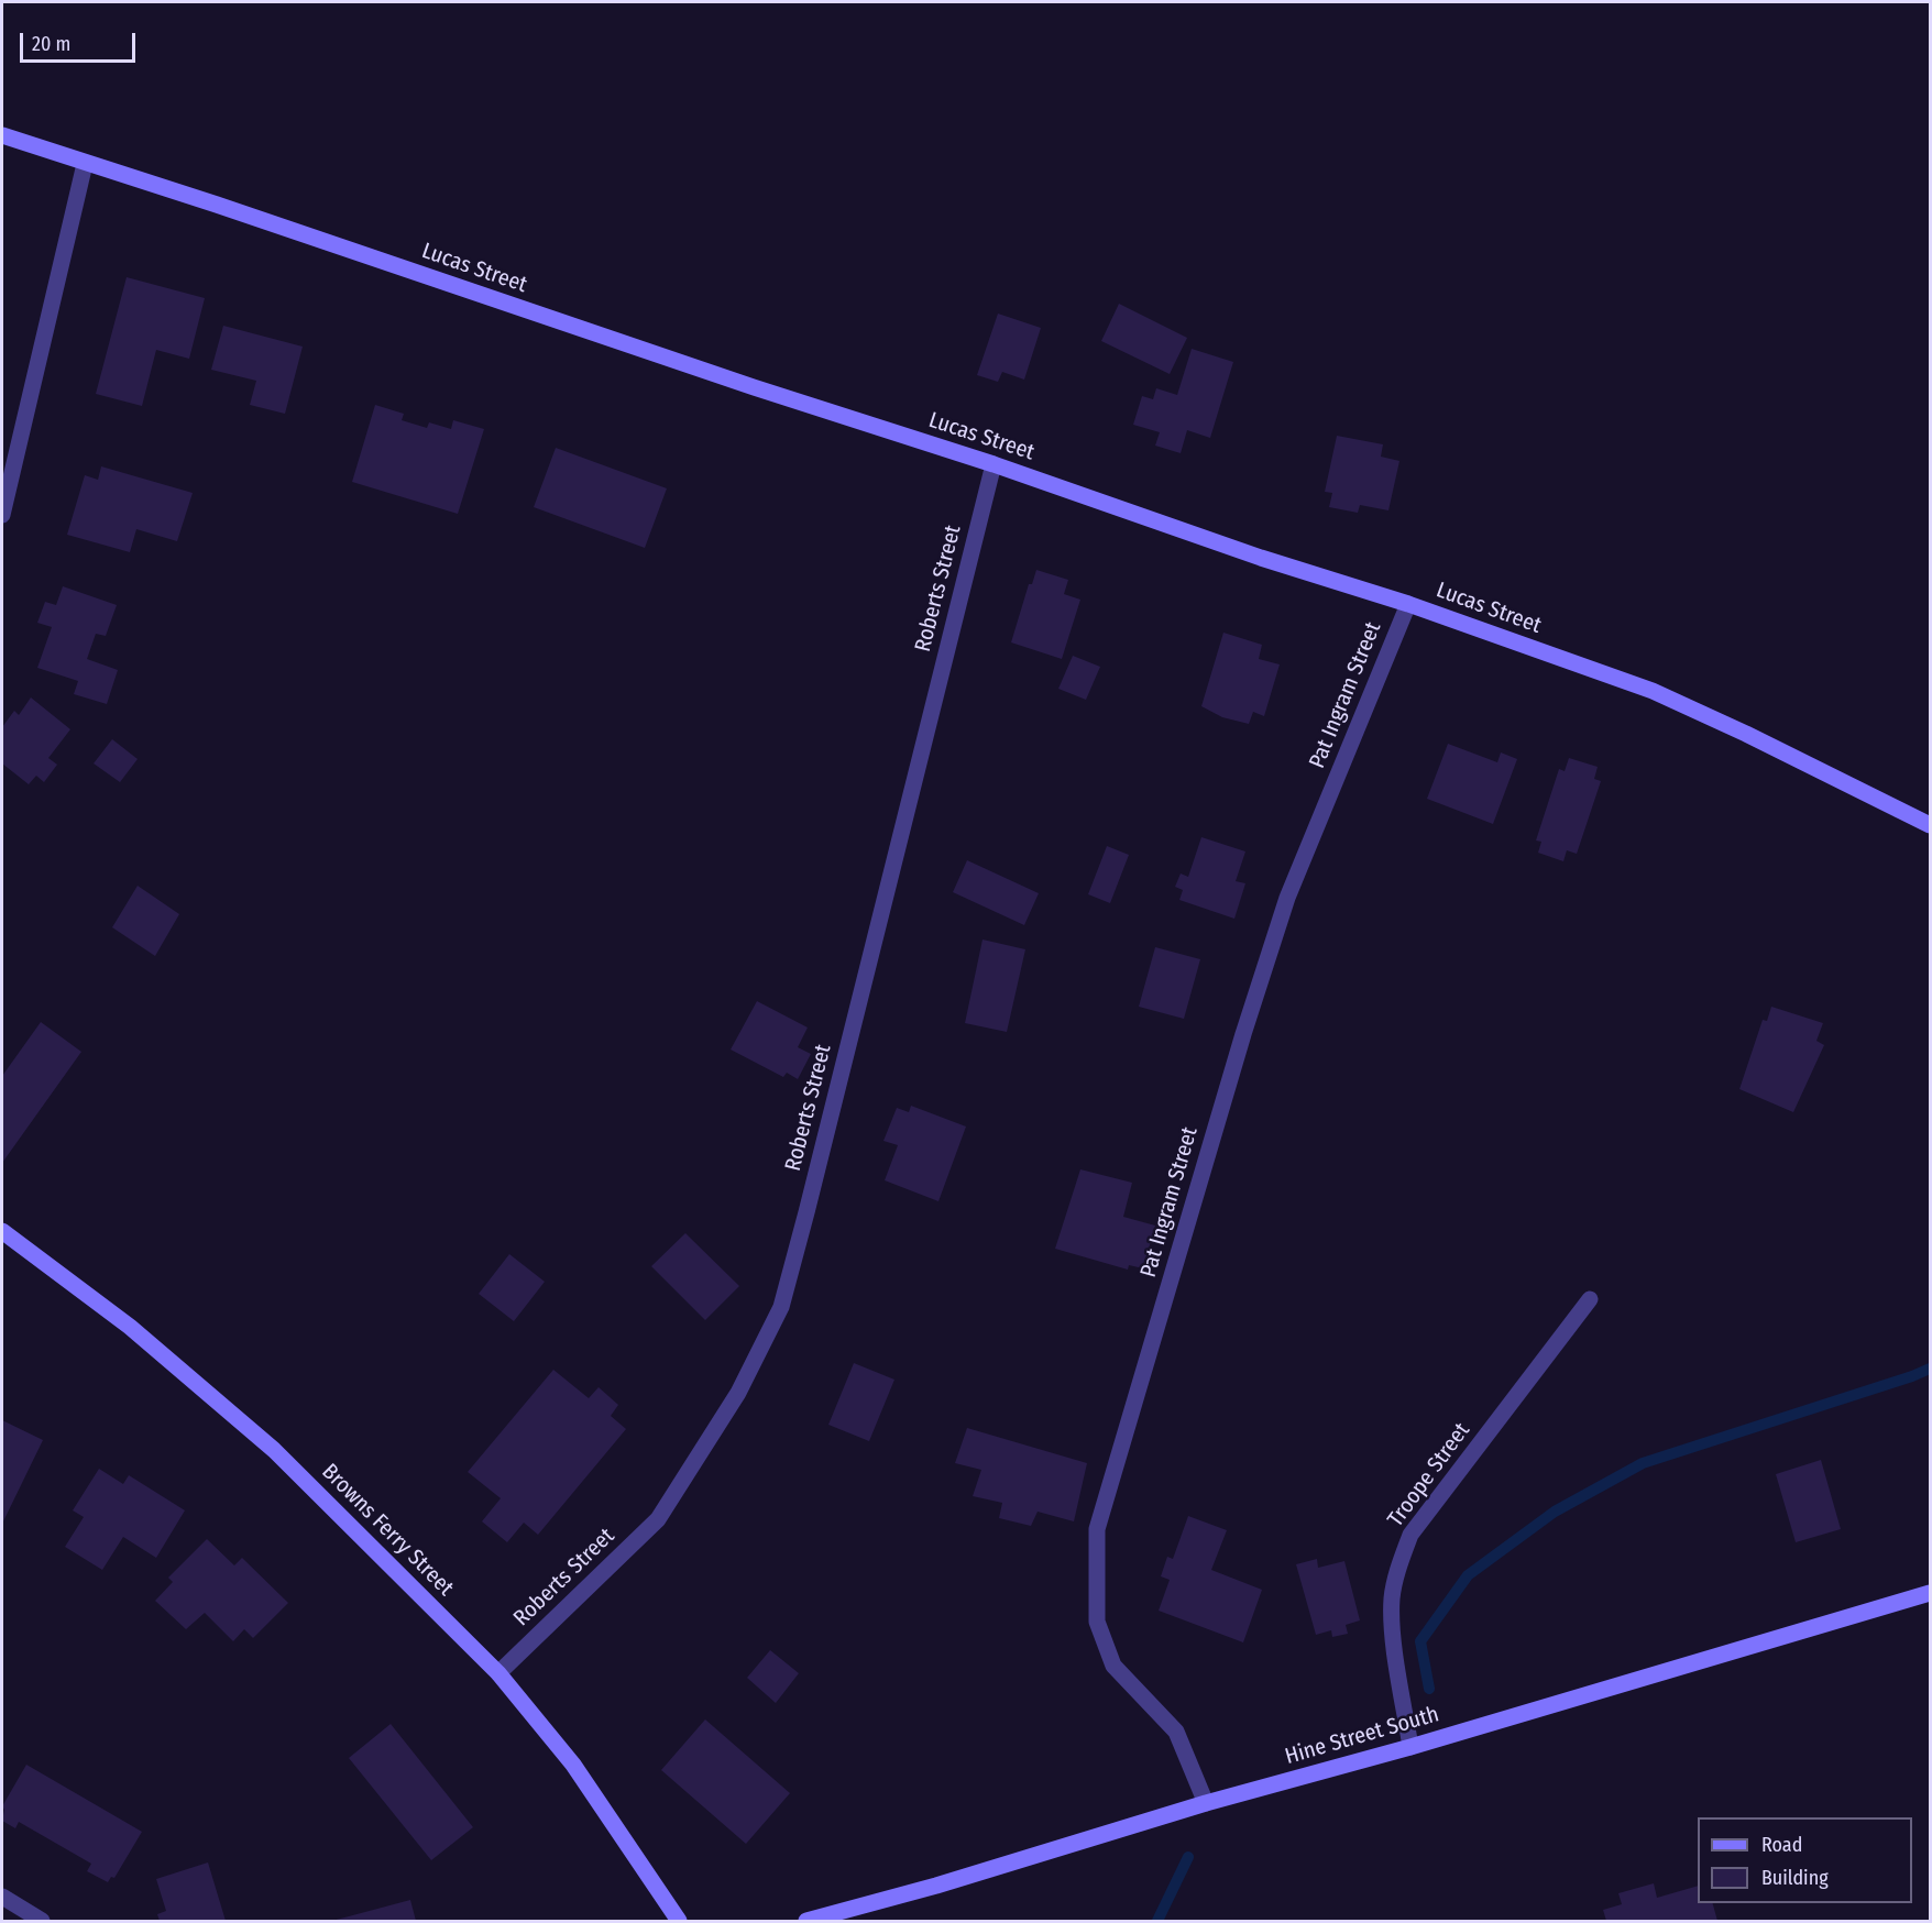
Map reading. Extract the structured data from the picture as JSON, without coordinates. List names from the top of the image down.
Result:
{
  "streets": {
    "street": [
      "Lucas Street",
      "Roberts Street",
      "Pat Ingram Street",
      "Troope Street",
      "Browns Ferry Street",
      "Hine Street South"
    ]
  },
  "crossings": [
    ["Lucas Street", "Roberts Street"],
    ["Lucas Street", "Pat Ingram Street"],
    ["Roberts Street", "Browns Ferry Street"],
    ["Pat Ingram Street", "Hine Street South"],
    ["Troope Street", "Hine Street South"]
  ],
  "legend": ["Road", "Building"],
  "scale_bar": "20 m"
}
